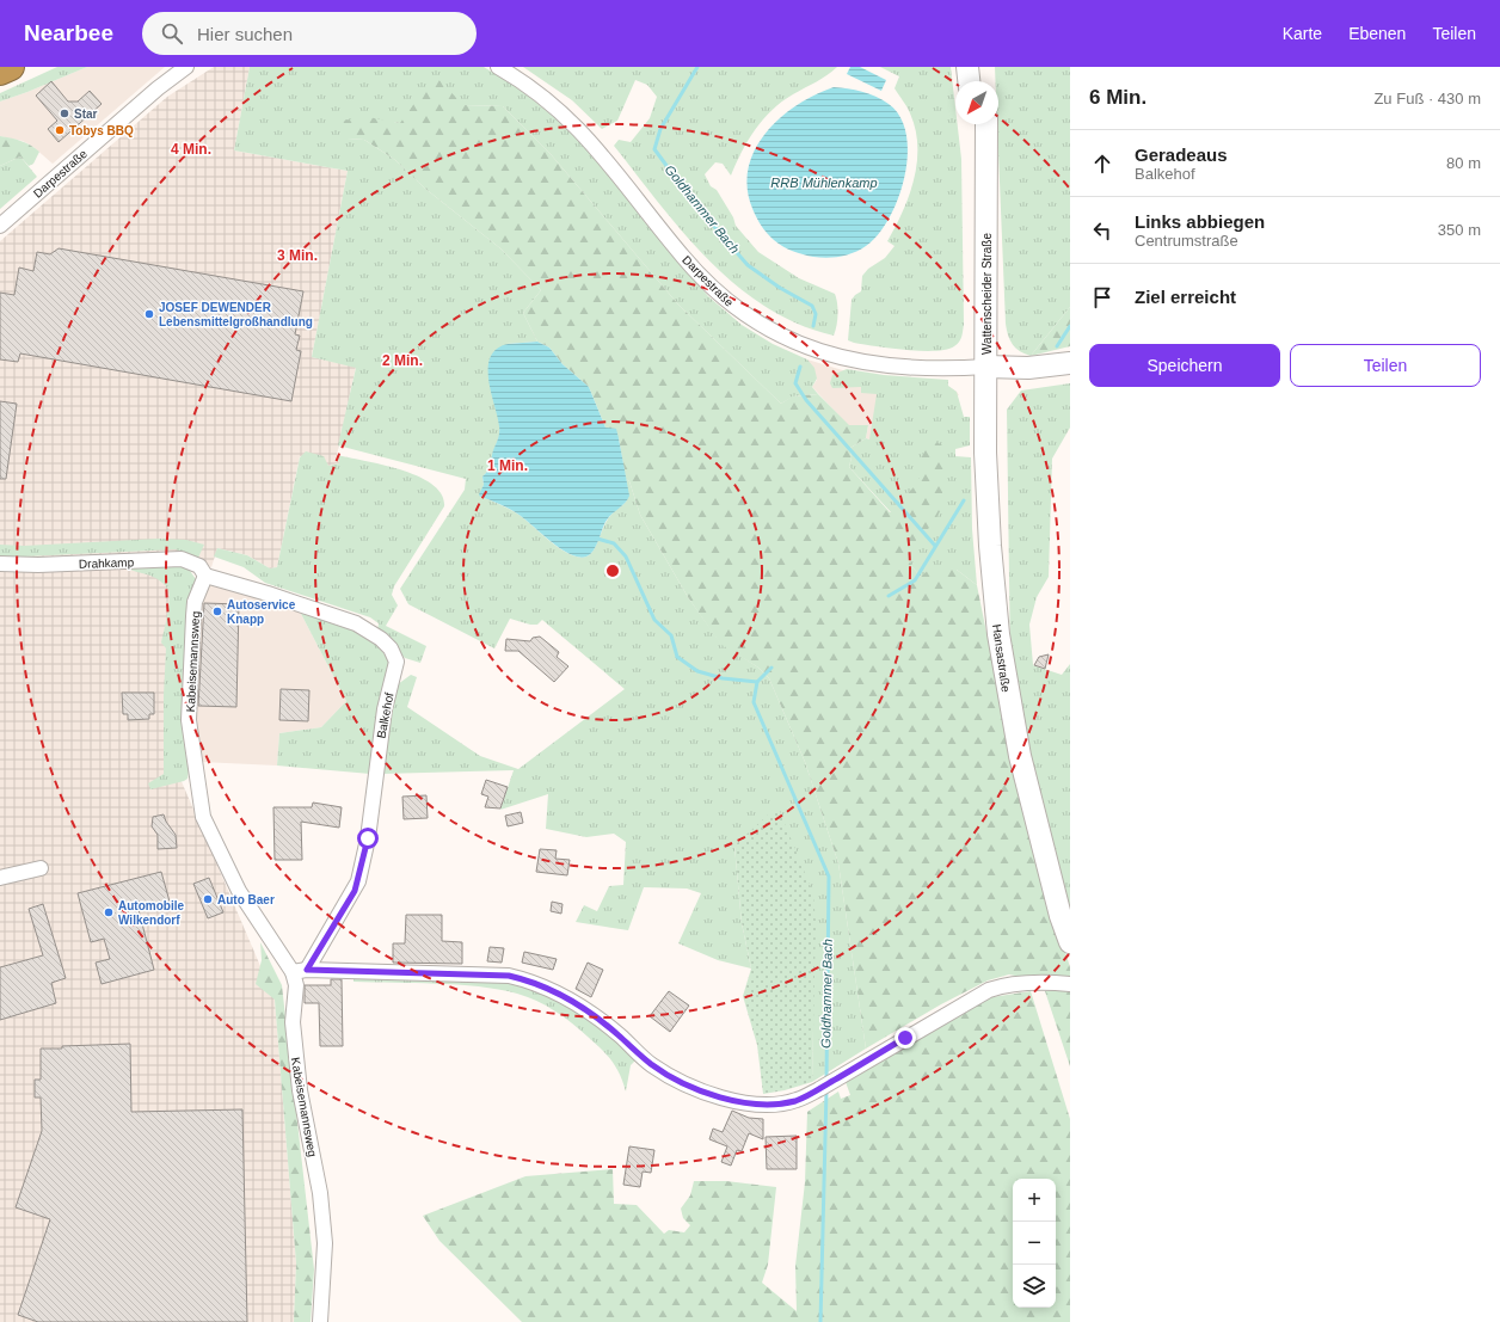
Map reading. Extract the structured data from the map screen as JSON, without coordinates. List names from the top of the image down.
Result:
{
  "streets": {
    "street": [
      "Darpestraße",
      "Wattenscheider Straße",
      "Drahkamp",
      "Hansastraße",
      "Kabeisemannsweg",
      "Balkehof"
    ]
  },
  "crossings": [
    ["Darpestraße", "Wattenscheider Straße"],
    ["Darpestraße", "Hansastraße"],
    ["Wattenscheider Straße", "Hansastraße"],
    ["Drahkamp", "Kabeisemannsweg"],
    ["Drahkamp", "Balkehof"],
    ["Kabeisemannsweg", "Balkehof"]
  ],
  "water": ["RRB Mühlenkamp", "Goldhammer Bach"],
  "places": [
    "Star",
    "Tobys BBQ",
    "JOSEF DEWENDER Lebensmittelgroßhandlung",
    "Autoservice Knapp",
    "Auto Baer",
    "Automobile Wilkendorf"
  ],
  "north": "bottom left",
  "page": {
    "header": "Nearbee",
    "search": "Hier suchen",
    "nav": ["Karte", "Ebenen", "Teilen"],
    "heading": ["6 Min.", "Zu Fuß · 430 m"],
    "list": [
      ["Geradeaus", "Balkehof", "80 m"],
      ["Links abbiegen", "Centrumstraße", "350 m"],
      "Ziel erreicht"
    ],
    "buttons": ["Speichern", "Teilen"],
    "map_buttons": ["+", "−"]
  },
  "rings": [
    "4 Min.",
    "3 Min.",
    "2 Min.",
    "1 Min."
  ]
}
